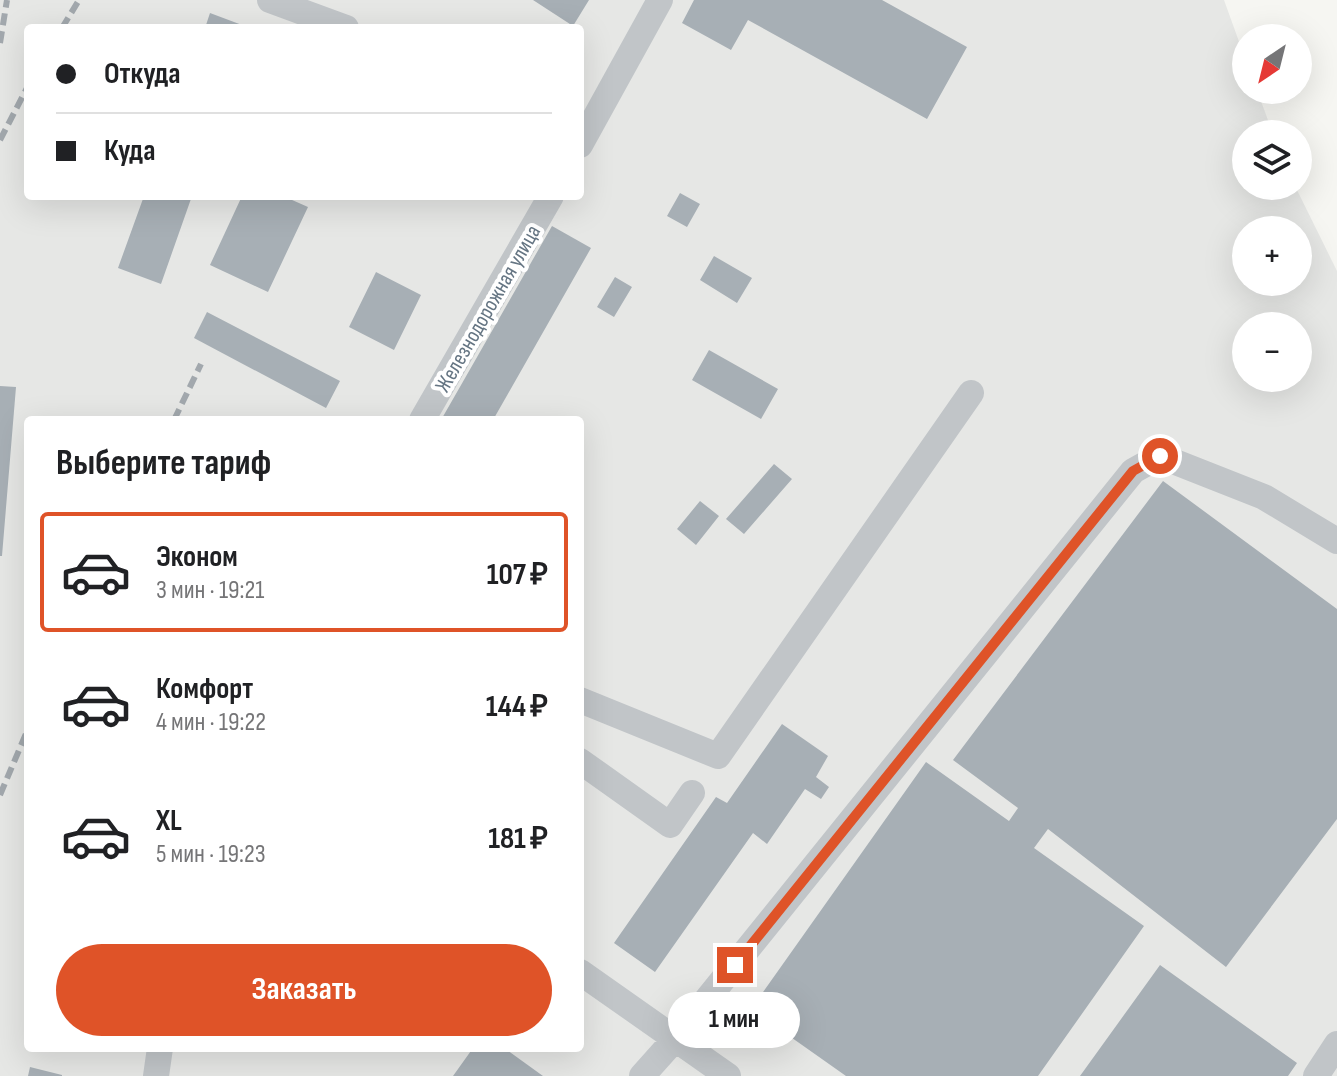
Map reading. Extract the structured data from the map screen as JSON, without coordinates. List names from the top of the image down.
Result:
{
  "streets": {
    "street": ["Железнодорожная улица"]
  },
  "north": "bottom left",
  "page": {
    "map_buttons": ["+", "−"],
    "banner": ["Откуда", "Куда"],
    "heading": "Выберите тариф",
    "list": [
      {
        "name": "Эконом",
        "note": "3 мин · 19:21",
        "value": "107 ₽"
      },
      {
        "name": "Комфорт",
        "note": "4 мин · 19:22",
        "value": "144 ₽"
      },
      {
        "name": "XL",
        "note": "5 мин · 19:23",
        "value": "181 ₽"
      }
    ],
    "buttons": "Заказать",
    "bubble": "1 мин"
  }
}
